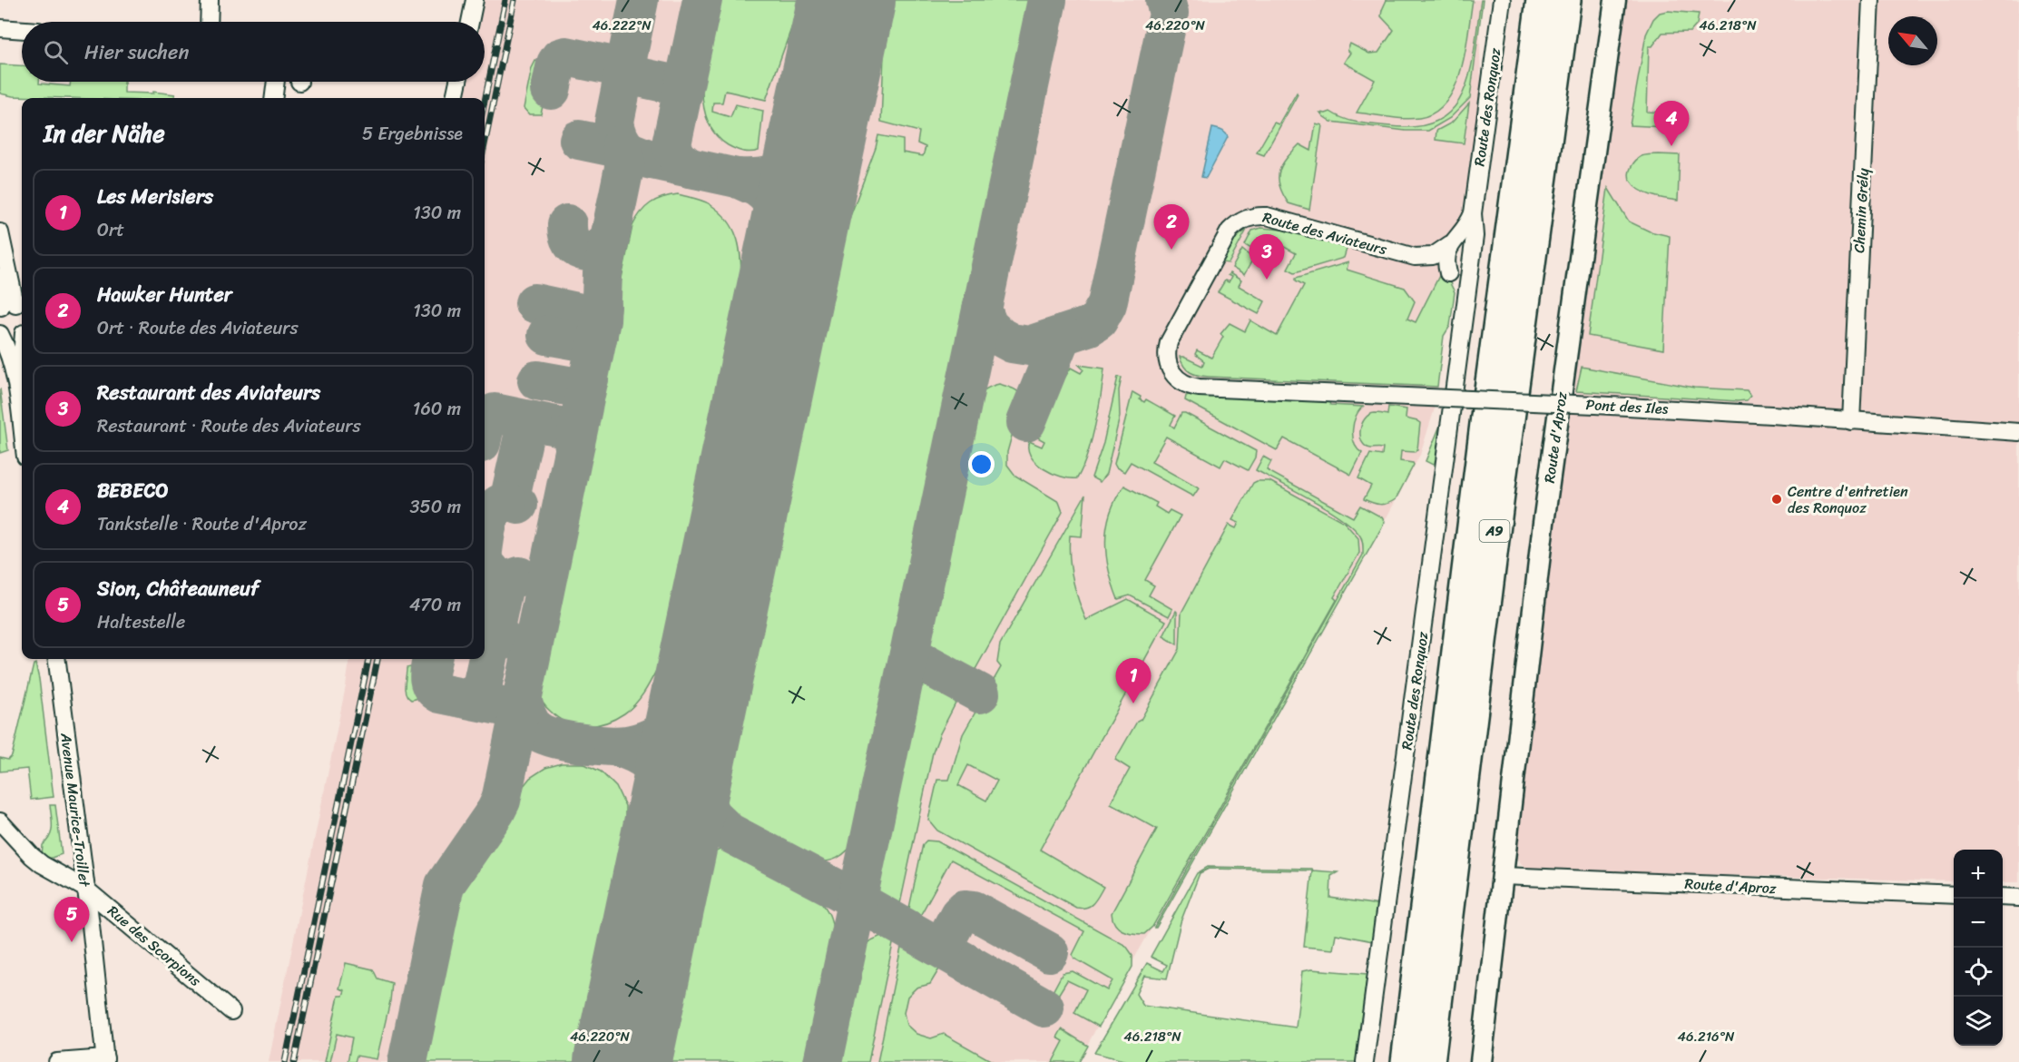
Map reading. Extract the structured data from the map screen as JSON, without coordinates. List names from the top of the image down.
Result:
{
  "streets": {
    "highway": ["A9"],
    "street": [
      "Route des Ronquoz",
      "Chemin Grély",
      "Route des Aviateurs",
      "Pont des Iles",
      "Route d'Aproz",
      "Avenue Maurice-Troillet",
      "Rue des Scorpions"
    ]
  },
  "crossings": [
    ["Route des Ronquoz", "Route des Aviateurs"],
    ["Chemin Grély", "Pont des Iles"],
    ["Route des Aviateurs", "Pont des Iles"],
    ["Avenue Maurice-Troillet", "Rue des Scorpions"]
  ],
  "places": ["Centre d'entretien des Ronquoz"],
  "north": "top left",
  "page": {
    "search": "Hier suchen",
    "heading": ["In der Nähe", "5 Ergebnisse"],
    "pins": [
      "4",
      "2",
      "3",
      "1",
      "5"
    ],
    "list": [
      {
        "mark": "1",
        "name": "Les Merisiers",
        "note": "Ort",
        "value": "130 m"
      },
      {
        "mark": "2",
        "name": "Hawker Hunter",
        "note": "Ort · Route des Aviateurs",
        "value": "130 m"
      },
      {
        "mark": "3",
        "name": "Restaurant des Aviateurs",
        "note": "Restaurant · Route des Aviateurs",
        "value": "160 m"
      },
      {
        "mark": "4",
        "name": "BEBECO",
        "note": "Tankstelle · Route d'Aproz",
        "value": "350 m"
      },
      {
        "mark": "5",
        "name": "Sion, Châteauneuf",
        "note": "Haltestelle",
        "value": "470 m"
      }
    ],
    "map_buttons": ["+", "−"]
  },
  "coordinates": [
    "46.222°N",
    "46.220°N",
    "46.218°N",
    "46.216°N"
  ]
}
